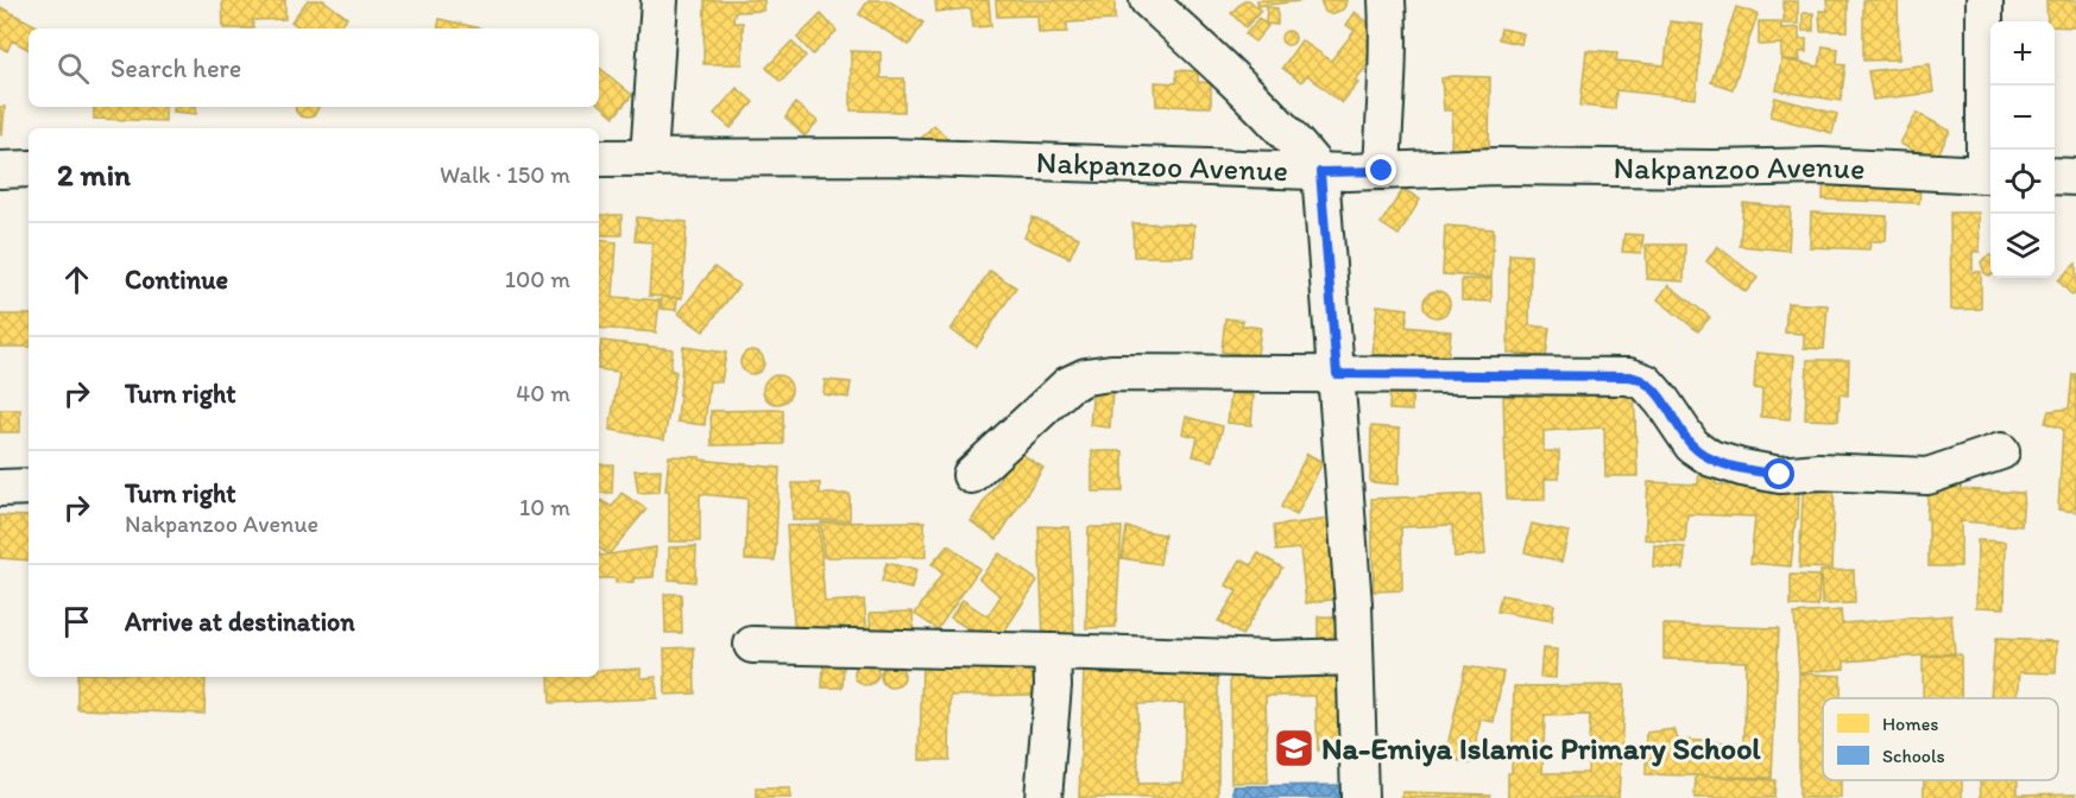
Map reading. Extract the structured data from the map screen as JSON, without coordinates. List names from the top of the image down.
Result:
{
  "streets": {
    "street": ["Nakpanzoo Avenue"]
  },
  "places": {
    "school or university": ["Na-Emiya Islamic Primary School"]
  },
  "legend": ["Homes", "Schools"],
  "page": {
    "map_buttons": ["+", "−"],
    "search": "Search here",
    "heading": ["2 min", "Walk · 150 m"],
    "list": [
      ["Continue", "100 m"],
      ["Turn right", "40 m"],
      ["Turn right", "Nakpanzoo Avenue", "10 m"],
      "Arrive at destination"
    ]
  }
}
